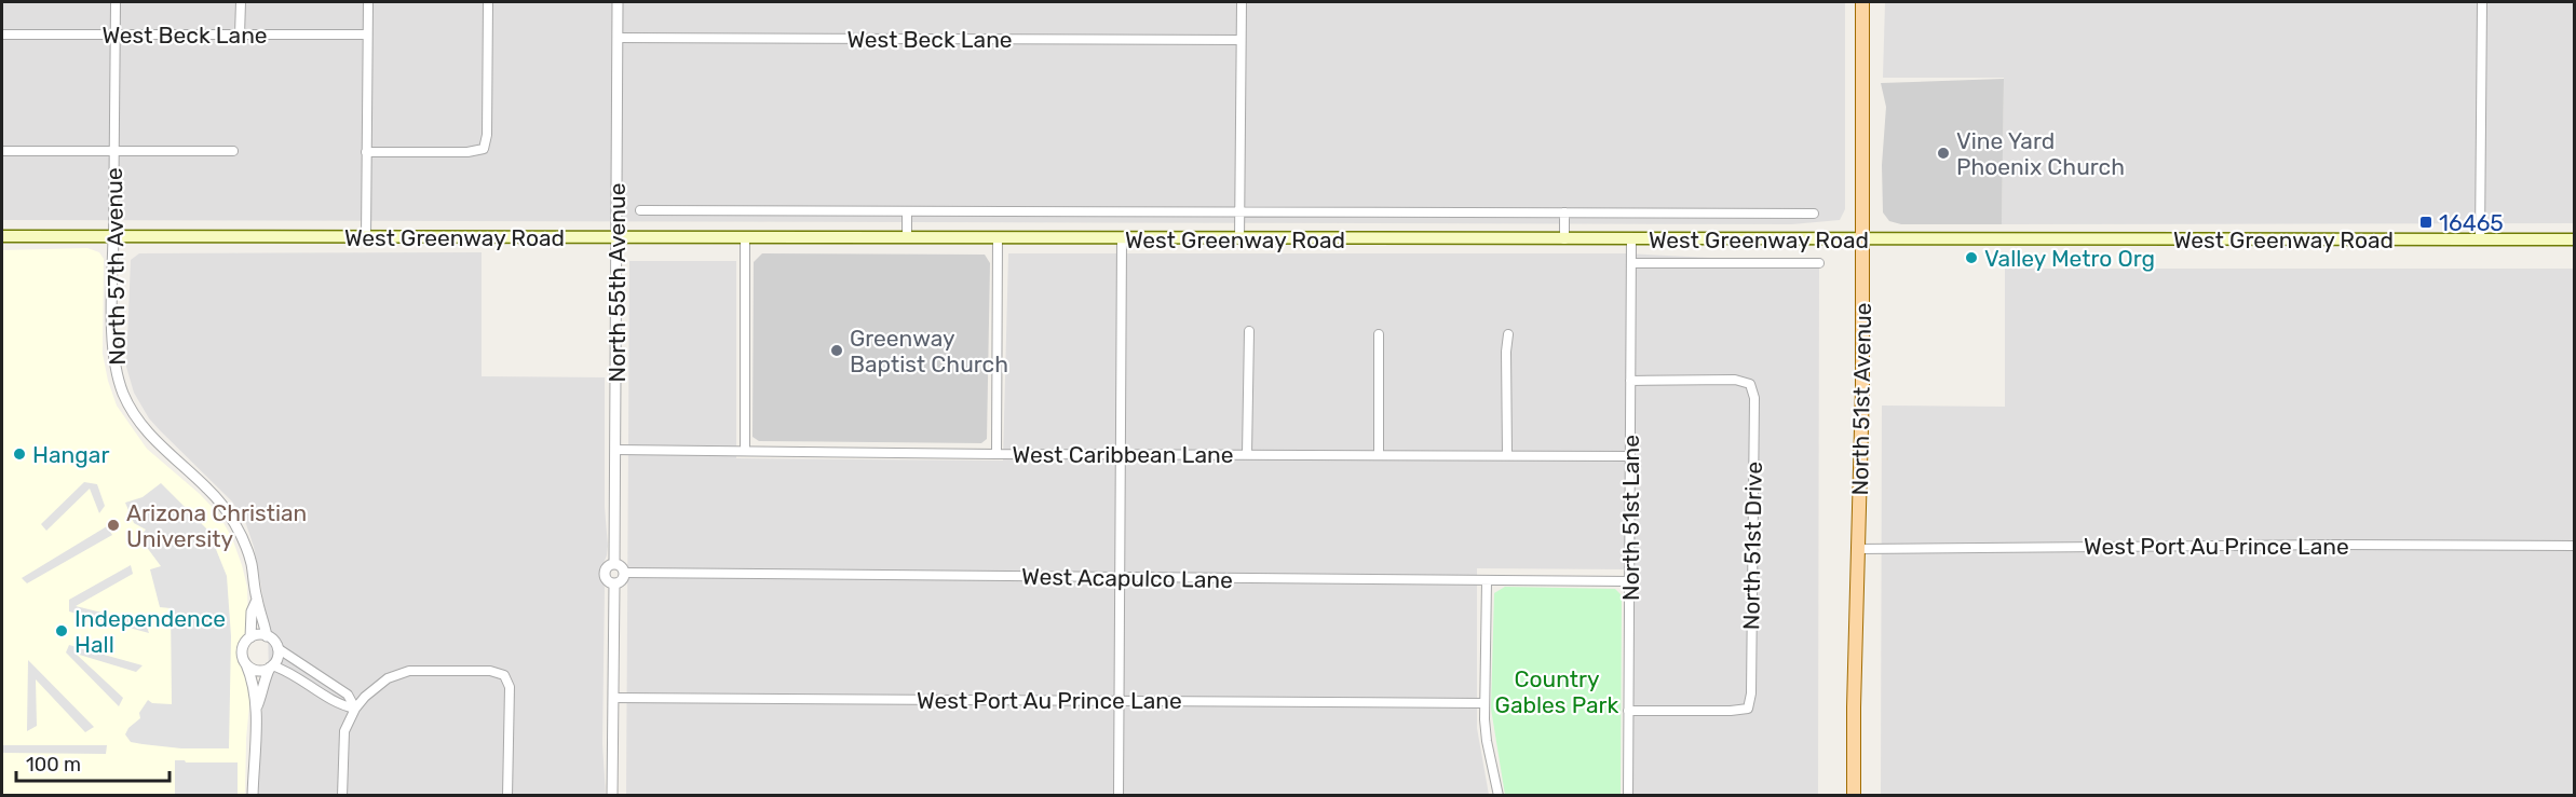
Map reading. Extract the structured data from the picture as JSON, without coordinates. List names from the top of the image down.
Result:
{
  "streets": {
    "main road": ["West Greenway Road", "North 51st Avenue"],
    "street": [
      "West Beck Lane",
      "North 57th Avenue",
      "North 55th Avenue",
      "West Caribbean Lane",
      "North 51st Lane",
      "North 51st Drive",
      "West Port Au Prince Lane",
      "West Acapulco Lane"
    ]
  },
  "crossings": [
    ["West Beck Lane", "North 57th Avenue"],
    ["West Beck Lane", "North 55th Avenue"],
    ["West Greenway Road", "North 57th Avenue"],
    ["West Greenway Road", "North 55th Avenue"],
    ["West Greenway Road", "North 51st Avenue"],
    ["West Greenway Road", "North 51st Lane"],
    ["North 55th Avenue", "West Caribbean Lane"],
    ["North 55th Avenue", "West Port Au Prince Lane"],
    ["North 55th Avenue", "West Acapulco Lane"],
    ["North 51st Avenue", "West Port Au Prince Lane"],
    ["West Caribbean Lane", "North 51st Lane"],
    ["North 51st Lane", "North 51st Drive"],
    ["North 51st Lane", "West Acapulco Lane"]
  ],
  "parks": ["Country Gables Park"],
  "places": {
    "other": [
      "Vine Yard Phoenix Church",
      "Valley Metro Org",
      "Greenway Baptist Church",
      "Hangar",
      "Arizona Christian University",
      "Independence Hall"
    ],
    "transit": ["16465"]
  },
  "scale_bar": "100 m"
}
